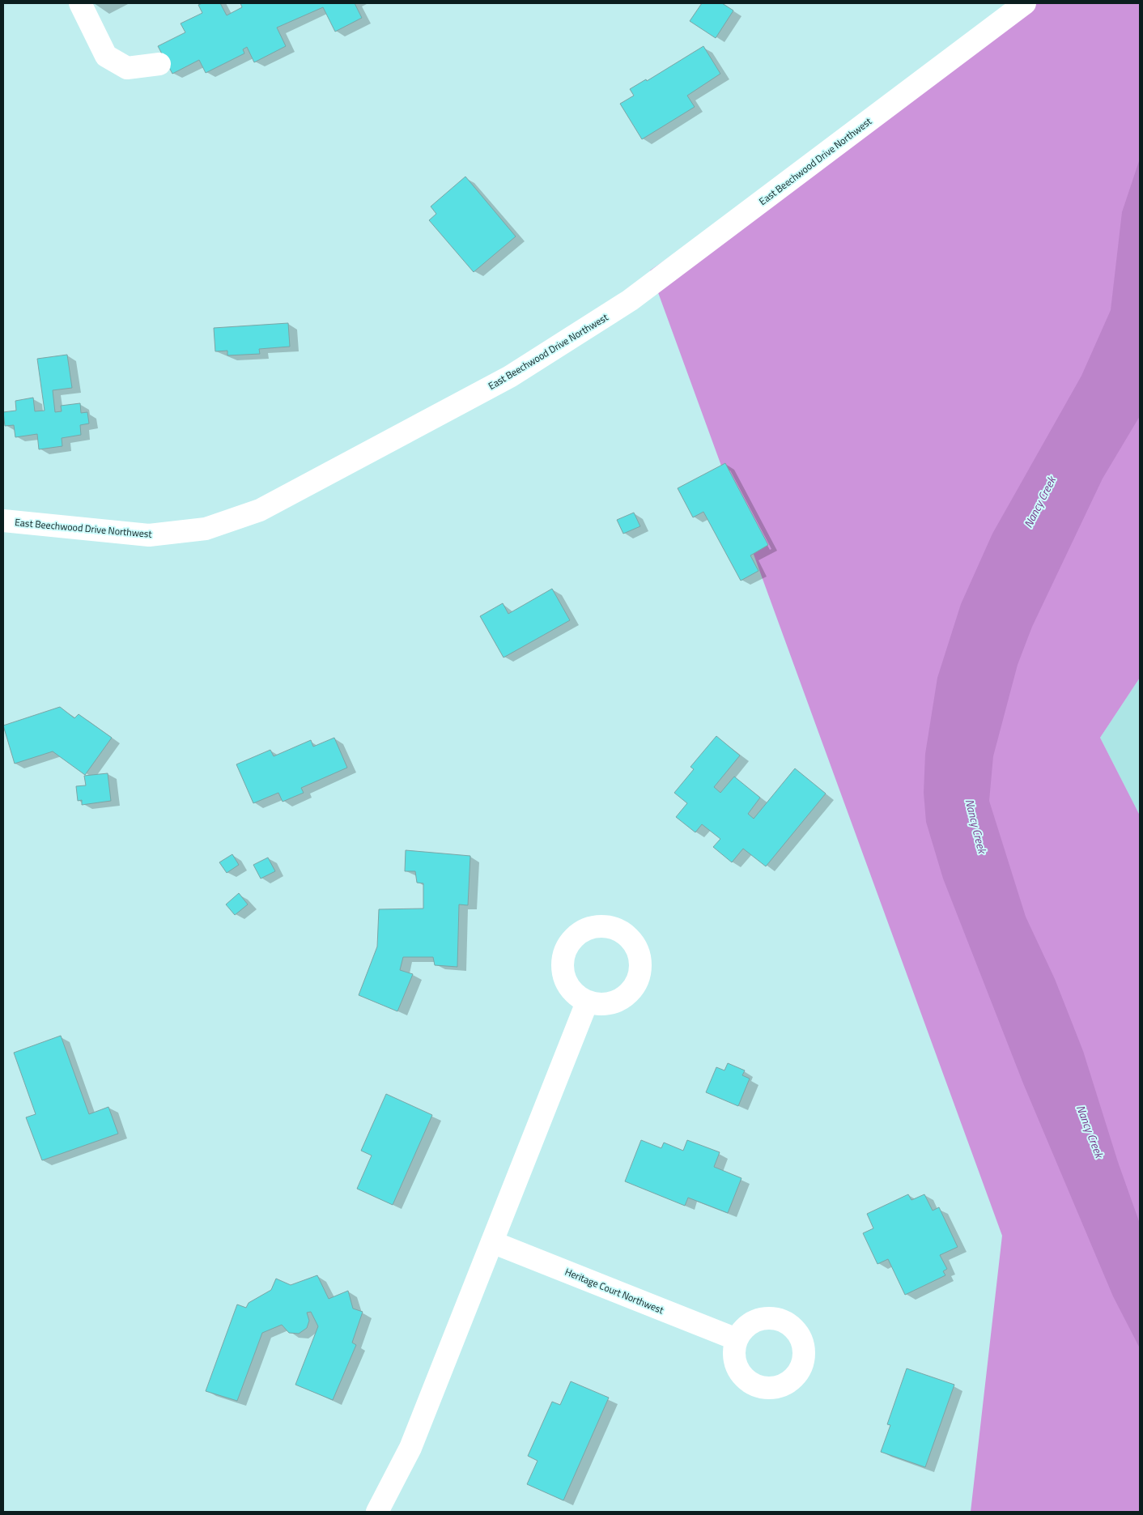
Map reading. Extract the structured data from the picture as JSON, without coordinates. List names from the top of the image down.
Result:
{
  "streets": {
    "street": ["East Beechwood Drive Northwest", "Heritage Court Northwest"]
  },
  "water": ["Nancy Creek"]
}
